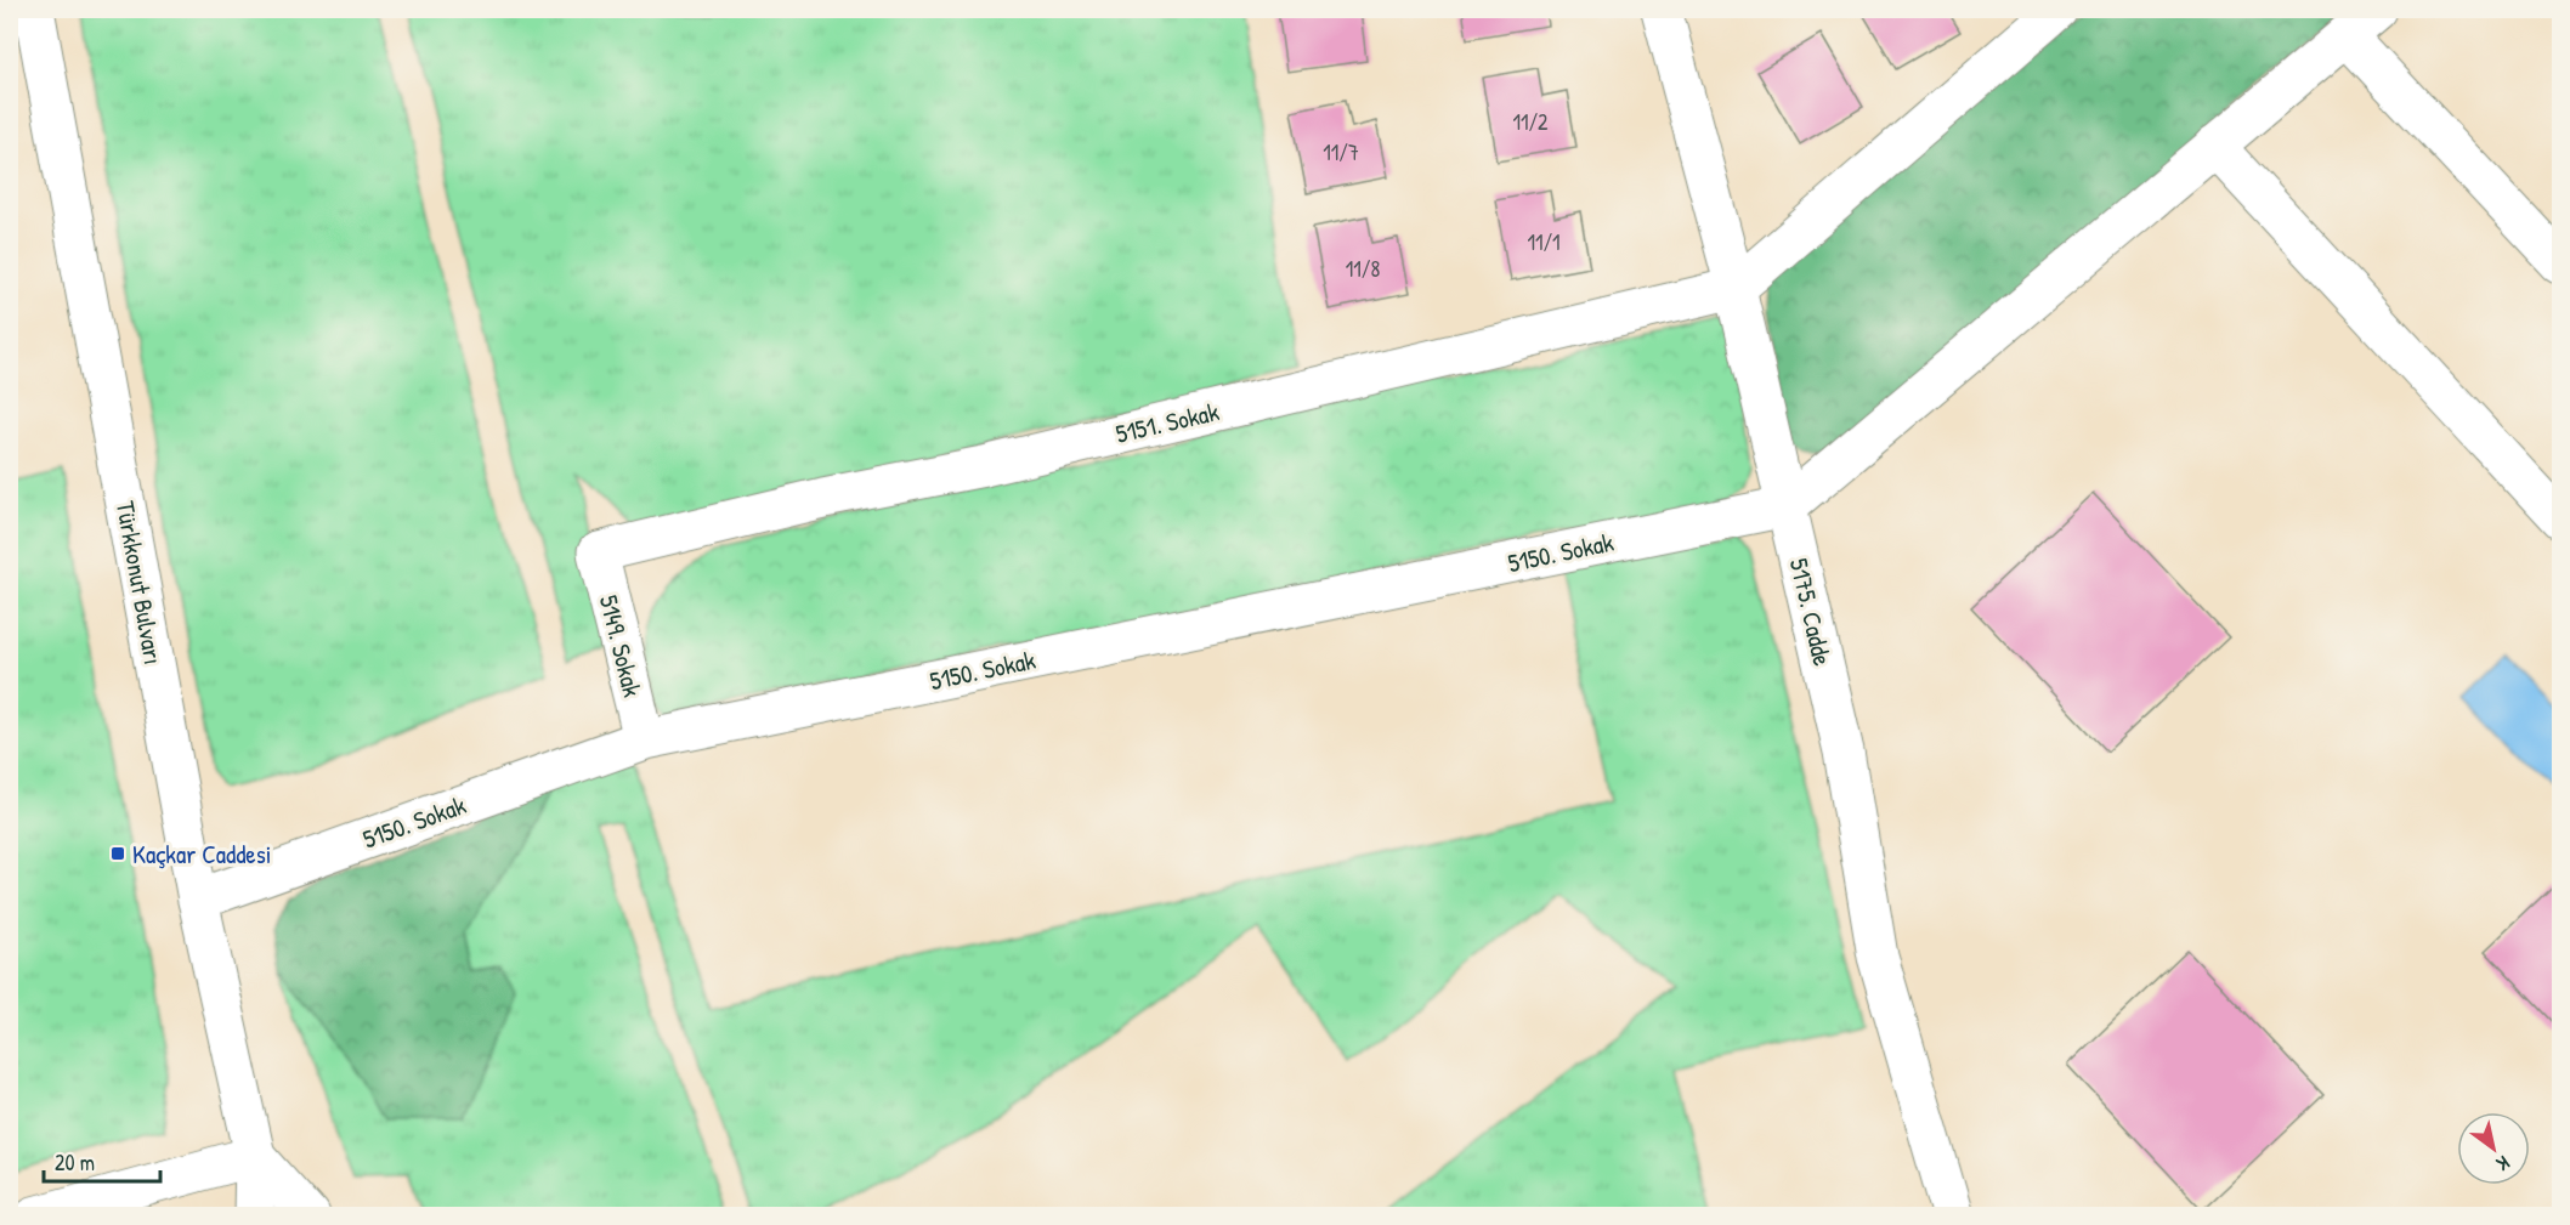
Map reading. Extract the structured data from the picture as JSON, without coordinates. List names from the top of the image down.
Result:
{
  "streets": {
    "street": [
      "5151. Sokak",
      "5150. Sokak",
      "Türkkonut Bulvarı",
      "5175. Cadde",
      "5149. Sokak"
    ]
  },
  "crossings": [
    ["5151. Sokak", "5175. Cadde"],
    ["5151. Sokak", "5149. Sokak"],
    ["5150. Sokak", "Türkkonut Bulvarı"],
    ["5150. Sokak", "5175. Cadde"],
    ["5150. Sokak", "5149. Sokak"]
  ],
  "places": {
    "transit": ["Kaçkar Caddesi"]
  },
  "house_numbers": [
    "11/2",
    "11/7",
    "11/1",
    "11/8"
  ],
  "scale_bar": "20 m",
  "north": "bottom right"
}
